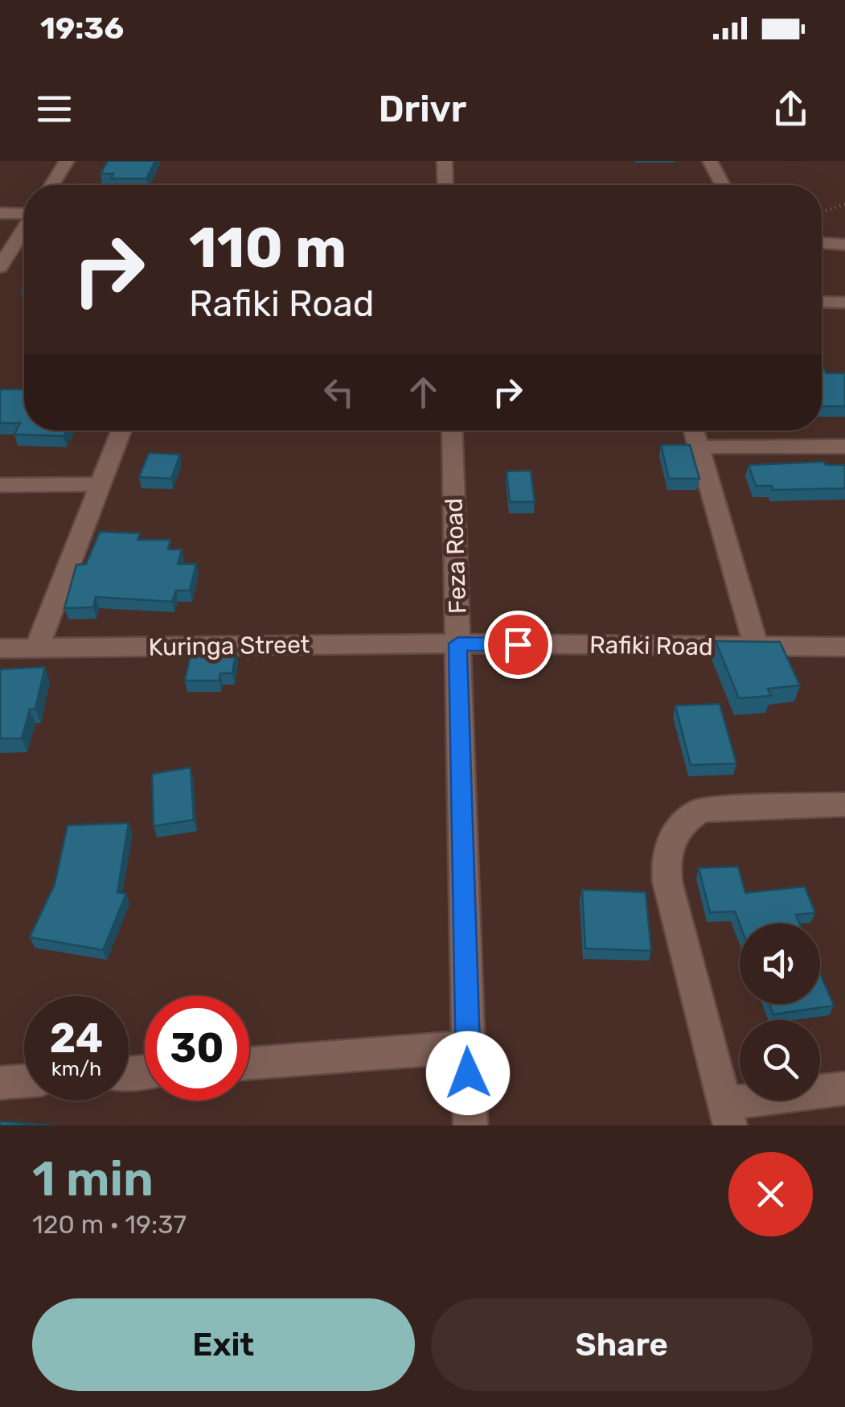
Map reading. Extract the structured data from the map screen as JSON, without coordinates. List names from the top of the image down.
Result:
{
  "streets": {
    "street": ["Feza Road", "Kuringa Street", "Rafiki Road"]
  },
  "crossings": [
    ["Feza Road", "Kuringa Street"],
    ["Feza Road", "Rafiki Road"],
    ["Kuringa Street", "Rafiki Road"]
  ],
  "page": {
    "status": "19:36",
    "header": "Drivr",
    "turn": ["110 m", "Rafiki Road"],
    "speed": "24 km/h",
    "limit": "30",
    "heading": ["1 min", "120 m · 19:37"],
    "buttons": ["Exit", "Share"]
  }
}
